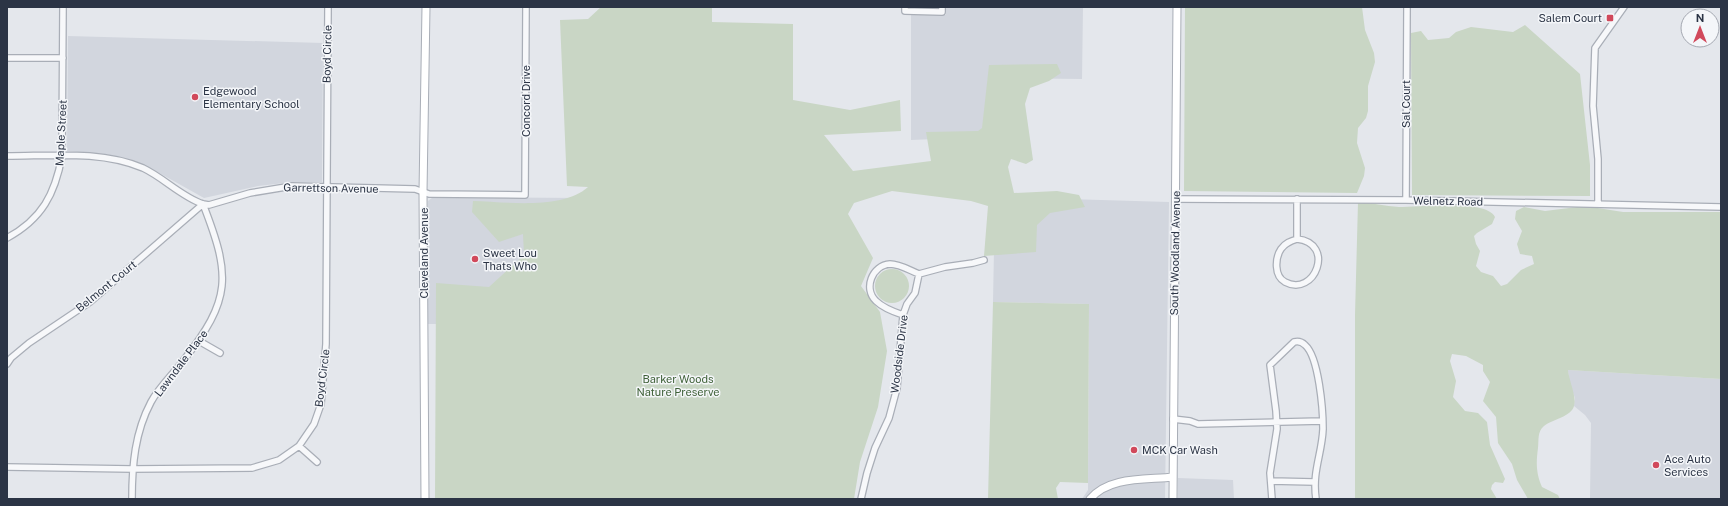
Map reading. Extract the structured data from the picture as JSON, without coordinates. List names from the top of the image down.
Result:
{
  "streets": {
    "street": [
      "Boyd Circle",
      "Concord Drive",
      "Sal Court",
      "Maple Street",
      "Garrettson Avenue",
      "Welnetz Road",
      "Cleveland Avenue",
      "South Woodland Avenue",
      "Belmont Court",
      "Woodside Drive",
      "Lawndale Place"
    ]
  },
  "crossings": [
    ["Boyd Circle", "Garrettson Avenue"],
    ["Boyd Circle", "Lawndale Place"],
    ["Concord Drive", "Garrettson Avenue"],
    ["Sal Court", "Welnetz Road"],
    ["Garrettson Avenue", "Cleveland Avenue"],
    ["Garrettson Avenue", "Belmont Court"],
    ["Garrettson Avenue", "Lawndale Place"],
    ["Welnetz Road", "South Woodland Avenue"],
    ["Belmont Court", "Lawndale Place"]
  ],
  "parks": ["Barker Woods Nature Preserve"],
  "places": {
    "transit": ["Salem Court"],
    "other": [
      "Edgewood Elementary School",
      "Sweet Lou Thats Who",
      "MCK Car Wash",
      "Ace Auto Services"
    ]
  },
  "north": "top"
}
